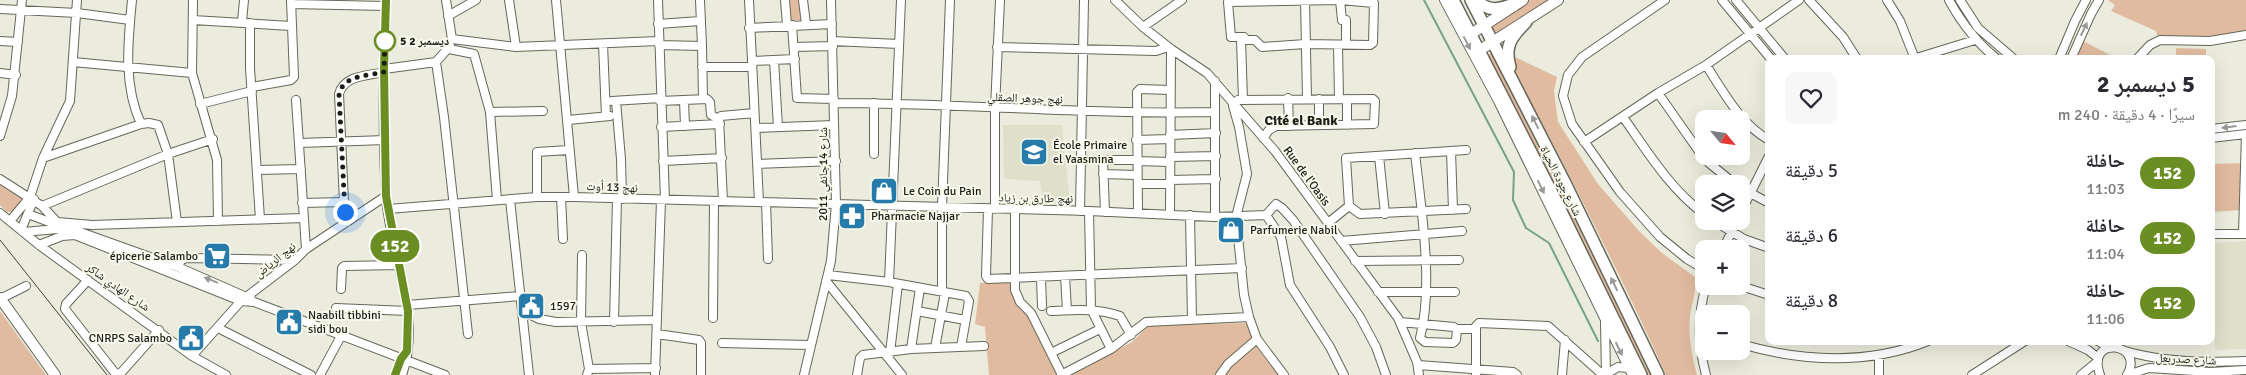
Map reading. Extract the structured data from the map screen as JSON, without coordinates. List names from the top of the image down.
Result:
{
  "streets": {
    "highway": ["شارع جودة الحياة"],
    "street": [
      "نهج جوهر الصقلي",
      "شارع 14جانفي 2011",
      "Rue de l'Oasis",
      "نهج 13 أوت",
      "نهج طارق بن زياد",
      "نهج الرياض",
      "شارع الهادي شاكر",
      "شارع صدربعل"
    ]
  },
  "crossings": [
    ["نهج جوهر الصقلي", "شارع 14جانفي 2011"],
    ["شارع 14جانفي 2011", "نهج 13 أوت"],
    ["شارع 14جانفي 2011", "نهج طارق بن زياد"],
    ["نهج 13 أوت", "نهج طارق بن زياد"]
  ],
  "districts": ["Cité el Bank"],
  "places": {
    "other": ["5 ديسمبر 2"],
    "school or university": ["École Primaire el Yaasmina"],
    "shop": ["Le Coin du Pain", "Parfumerie Nabil"],
    "pharmacy": ["Pharmacie Najjar"],
    "supermarket": ["épicerie Salambo"],
    "public building": ["1597", "Naabill tibbini sidi bou", "CNRPS Salambo"]
  },
  "lines": ["bus line 152"],
  "north": "bottom right",
  "page": {
    "on_map": "152",
    "heading": ["5 ديسمبر 2", "سيرًا · 4 دقيقة · 240 m"],
    "map_buttons": ["+", "−"],
    "list": [
      {
        "mark": "152",
        "name": "حافلة",
        "note": "11:03",
        "value": "5 دقيقة"
      },
      {
        "mark": "152",
        "name": "حافلة",
        "note": "11:04",
        "value": "6 دقيقة"
      },
      {
        "mark": "152",
        "name": "حافلة",
        "note": "11:06",
        "value": "8 دقيقة"
      }
    ]
  }
}
